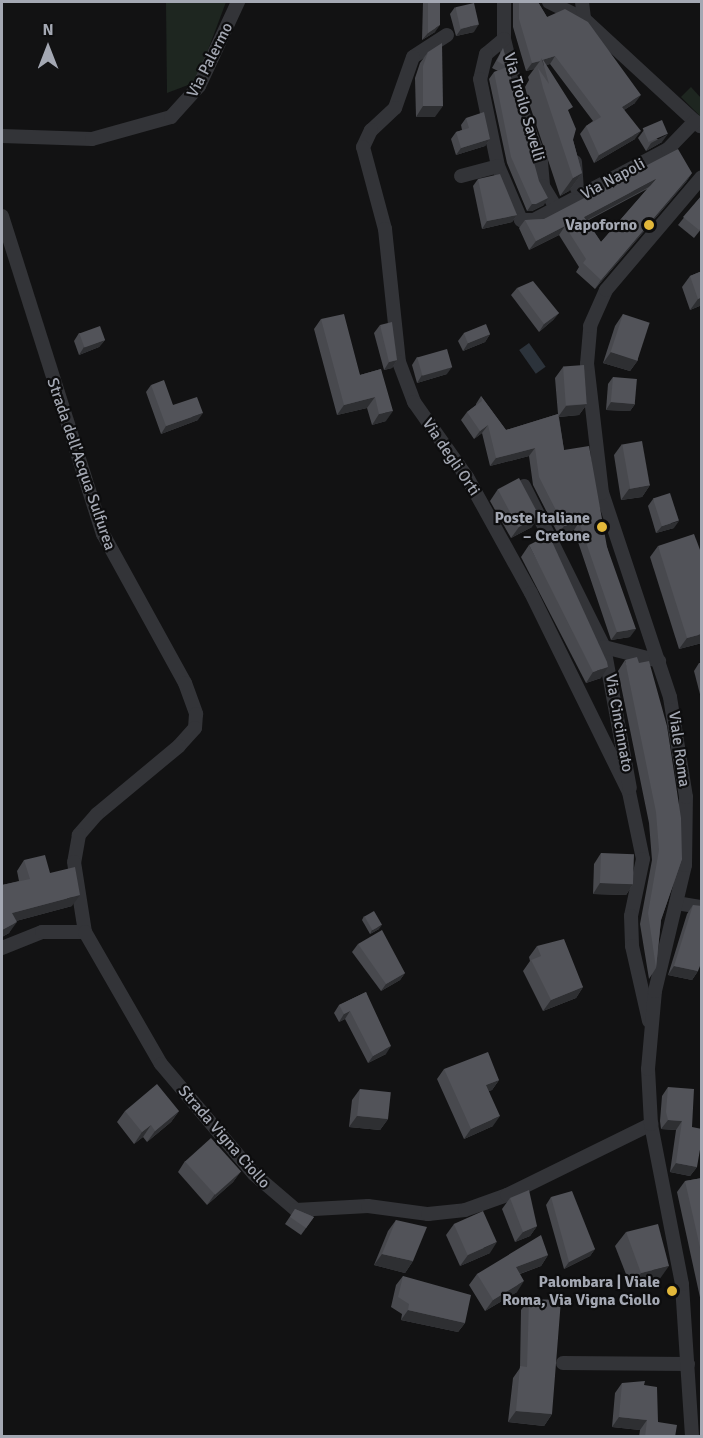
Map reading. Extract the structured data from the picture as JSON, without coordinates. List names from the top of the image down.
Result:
{
  "streets": {
    "street": [
      "Via Palermo",
      "Via Troilo Savelli",
      "Via Napoli",
      "Via degli Orti",
      "Strada dell'Acqua Sulfurea",
      "Via Cincinnato",
      "Viale Roma",
      "Strada Vigna Ciollo"
    ]
  },
  "crossings": [
    ["Via Troilo Savelli", "Via Napoli"],
    ["Via degli Orti", "Via Cincinnato"],
    ["Via degli Orti", "Viale Roma"],
    ["Strada dell'Acqua Sulfurea", "Strada Vigna Ciollo"],
    ["Via Cincinnato", "Viale Roma"],
    ["Viale Roma", "Strada Vigna Ciollo"]
  ],
  "places": ["Vapoforno", "Poste Italiane – Cretone", "Palombara | Viale Roma, Via Vigna Ciollo"],
  "north": "top"
}
